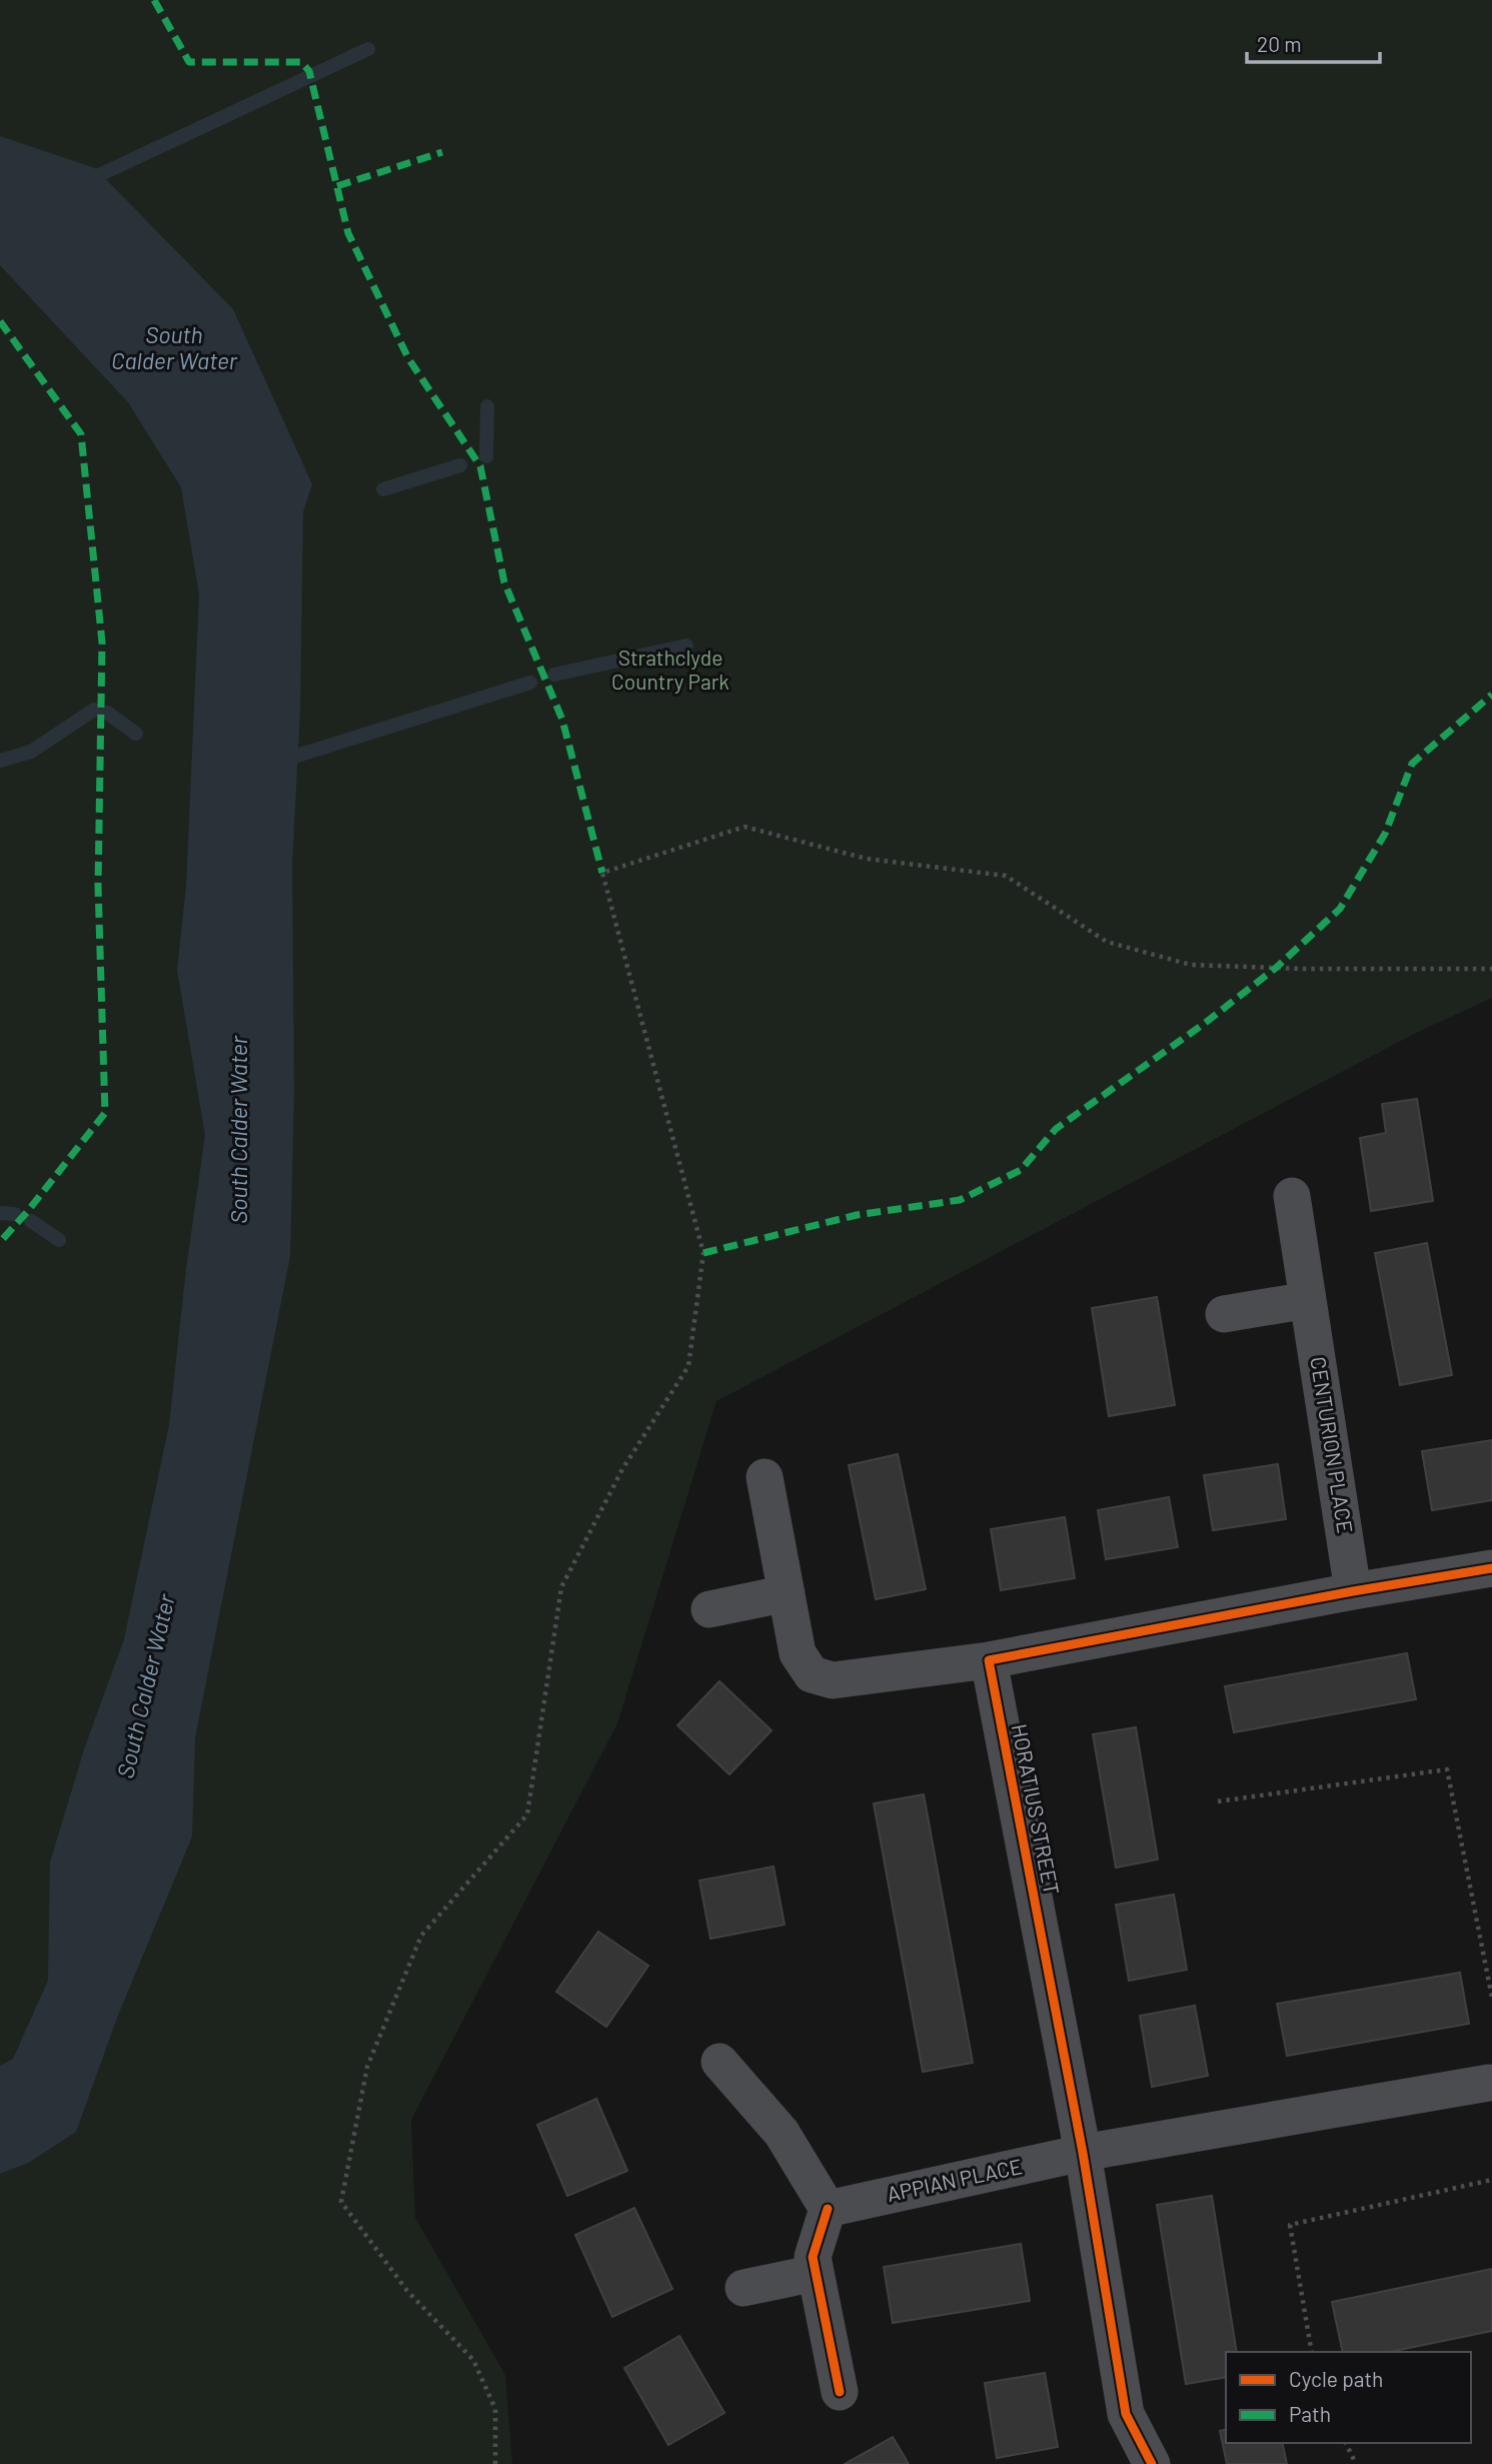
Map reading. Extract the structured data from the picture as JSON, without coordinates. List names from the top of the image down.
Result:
{
  "streets": {
    "street": ["CENTURION PLACE", "HORATIUS STREET", "APPIAN PLACE"]
  },
  "crossings": [
    ["HORATIUS STREET", "APPIAN PLACE"]
  ],
  "water": ["South Calder Water"],
  "parks": ["Strathclyde Country Park"],
  "legend": ["Cycle path", "Path"],
  "scale_bar": "20 m"
}
